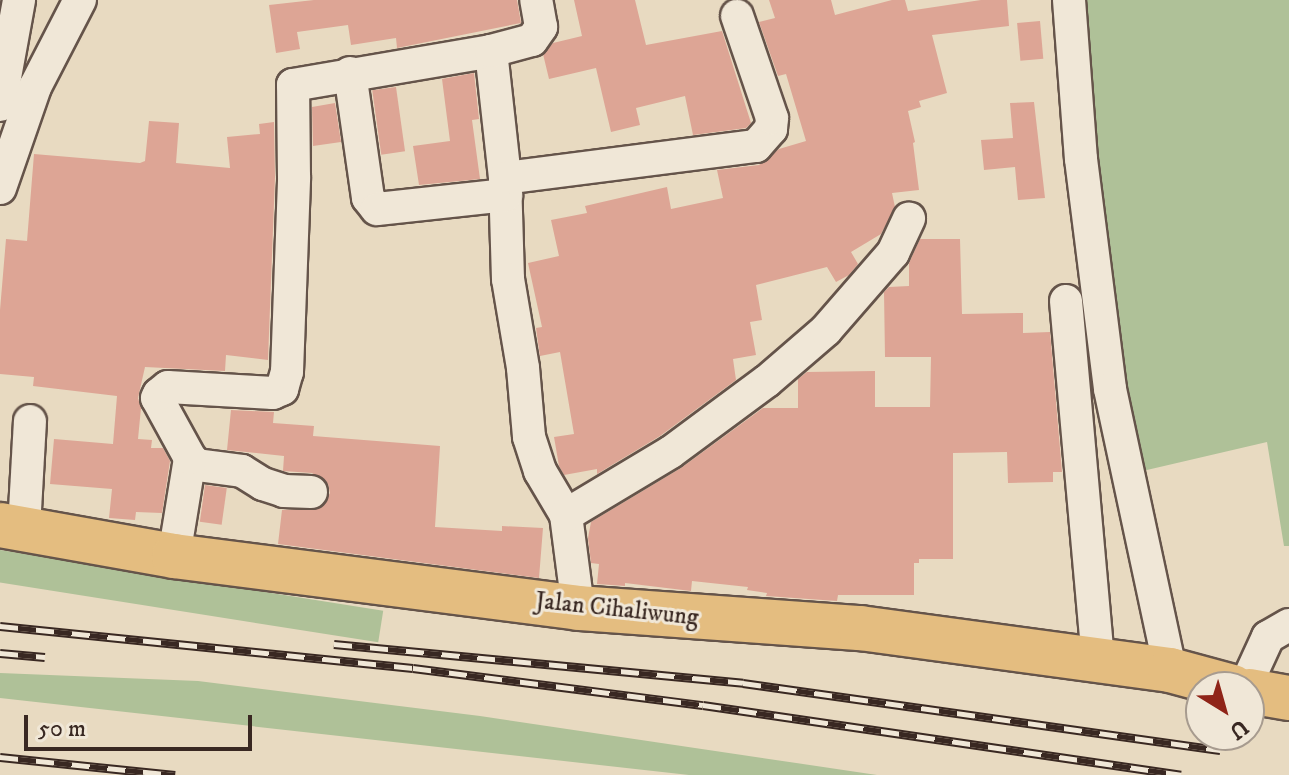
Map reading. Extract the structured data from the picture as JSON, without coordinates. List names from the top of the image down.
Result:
{
  "streets": {
    "highway": ["Jalan Cihaliwung"]
  },
  "scale_bar": "50 m",
  "north": "bottom right"
}
